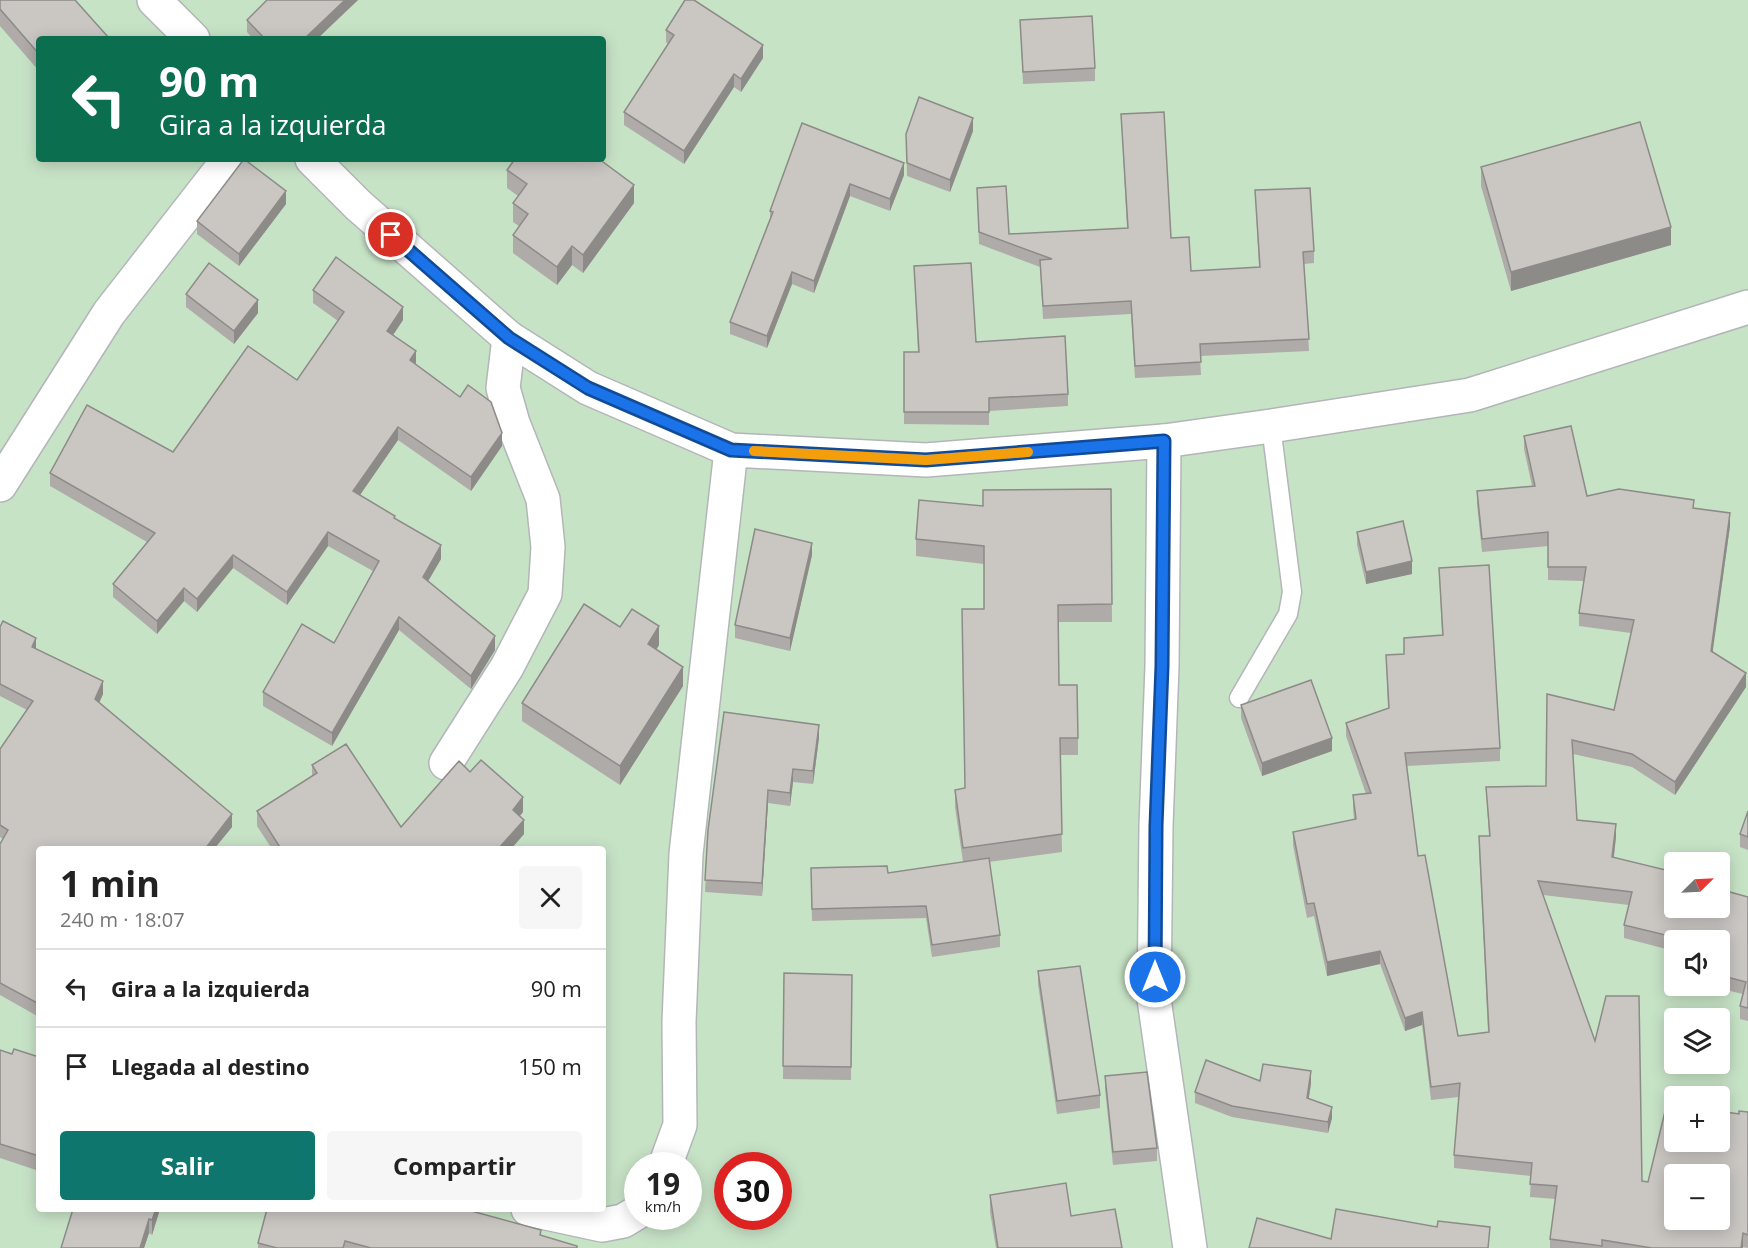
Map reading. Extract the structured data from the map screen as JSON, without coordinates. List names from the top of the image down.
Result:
{
  "north": "top right",
  "page": {
    "turn": ["90 m", "Gira a la izquierda"],
    "heading": ["1 min", "240 m · 18:07"],
    "map_buttons": ["+", "−"],
    "list": [
      {
        "name": "Gira a la izquierda",
        "value": "90 m"
      },
      {
        "name": "Llegada al destino",
        "value": "150 m"
      }
    ],
    "buttons": ["Salir", "Compartir"],
    "speed": "19 km/h",
    "limit": "30"
  }
}
